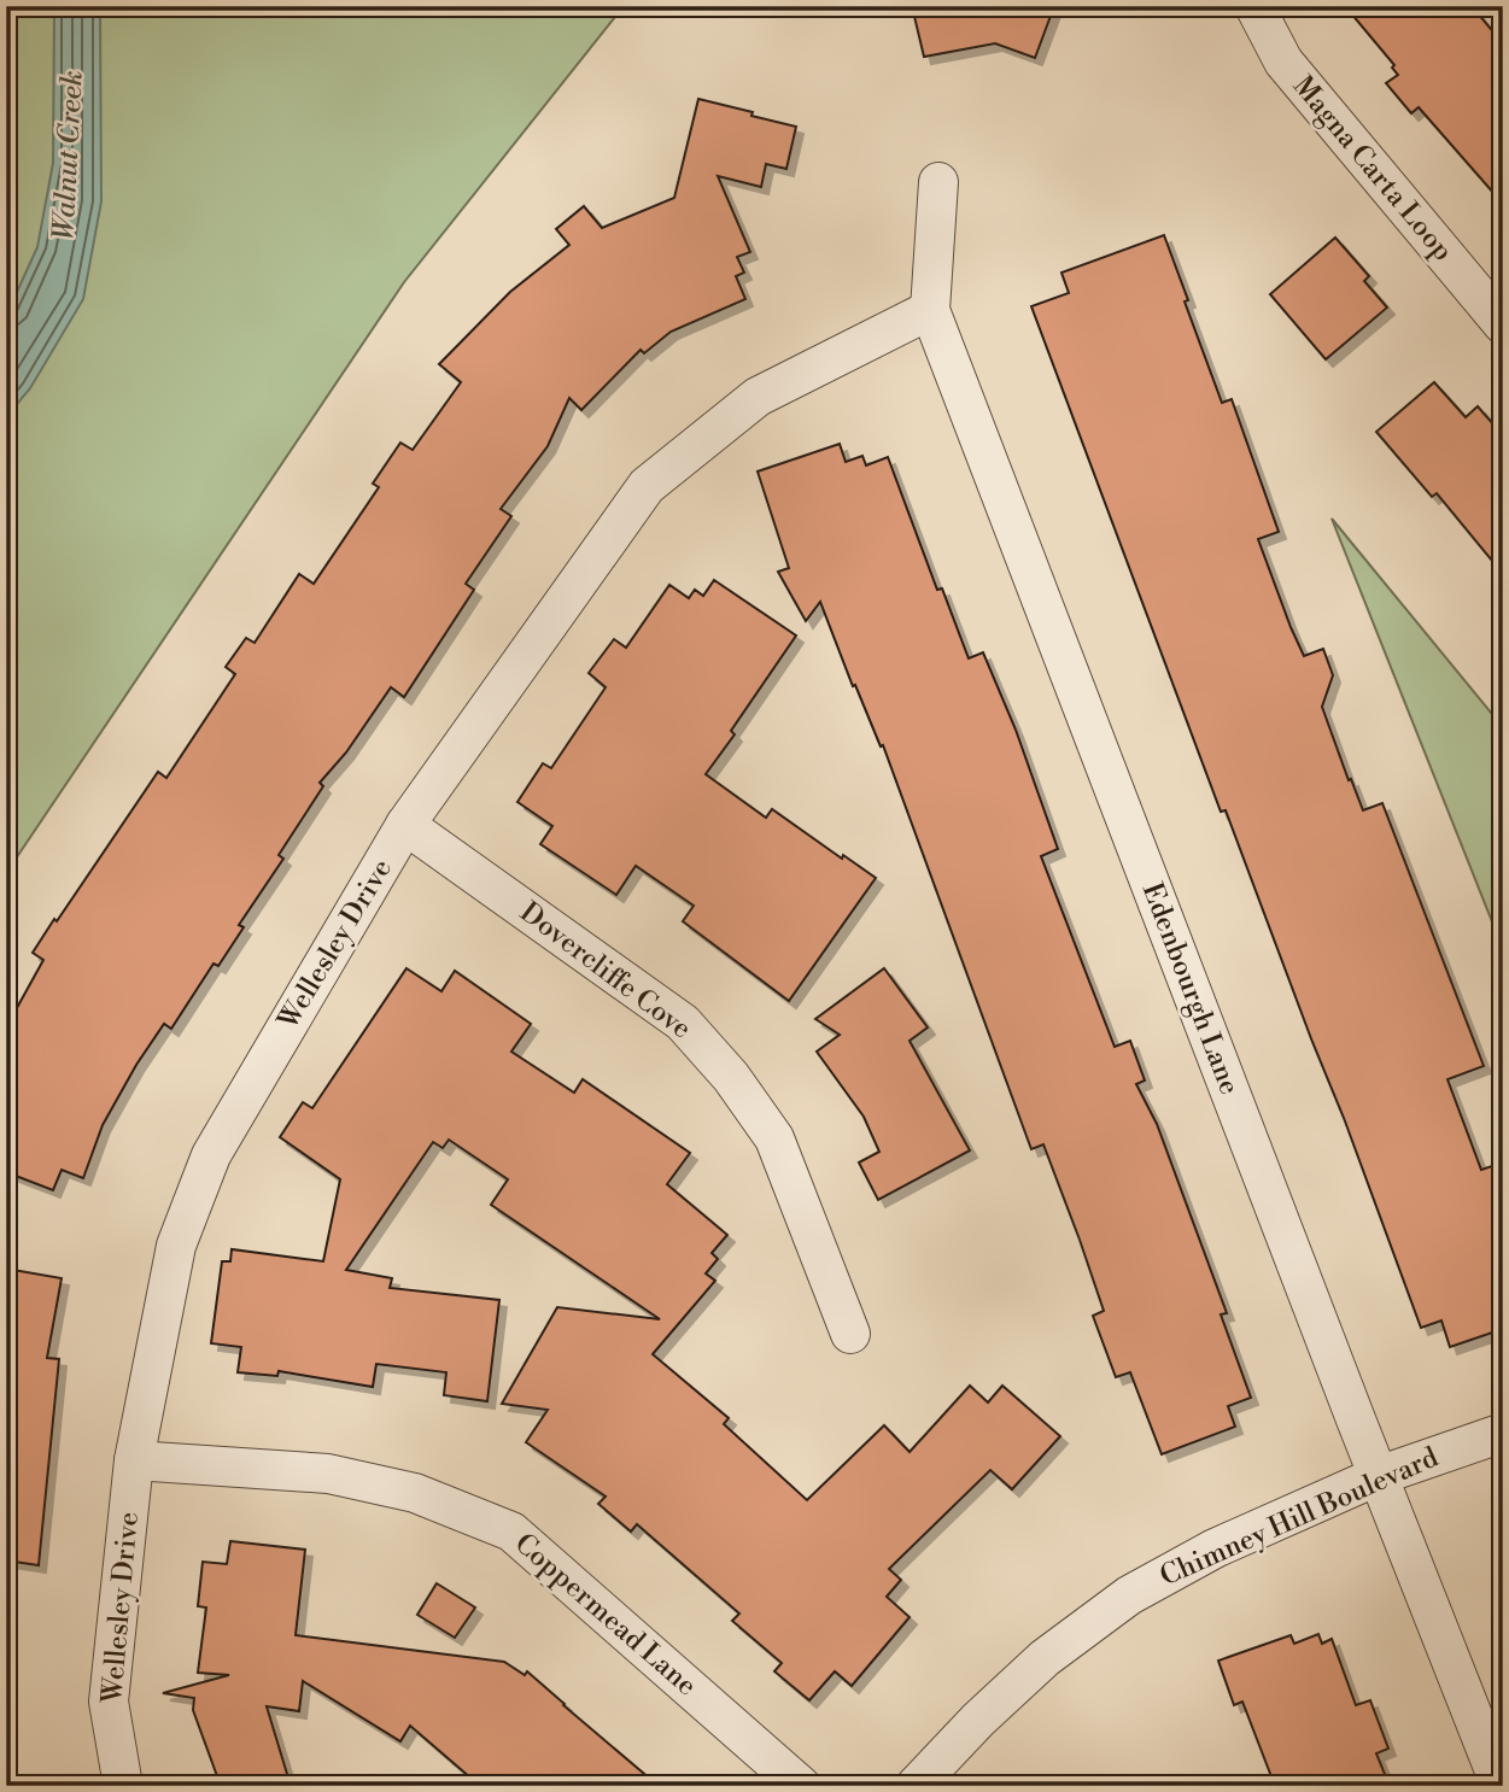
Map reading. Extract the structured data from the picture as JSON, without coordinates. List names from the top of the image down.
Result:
{
  "streets": {
    "street": [
      "Magna Carta Loop",
      "Wellesley Drive",
      "Dovercliffe Cove",
      "Edenbourgh Lane",
      "Chimney Hill Boulevard",
      "Coppermead Lane"
    ]
  },
  "crossings": [
    ["Wellesley Drive", "Dovercliffe Cove"],
    ["Wellesley Drive", "Edenbourgh Lane"],
    ["Wellesley Drive", "Coppermead Lane"],
    ["Edenbourgh Lane", "Chimney Hill Boulevard"]
  ],
  "water": ["Walnut Creek"]
}
